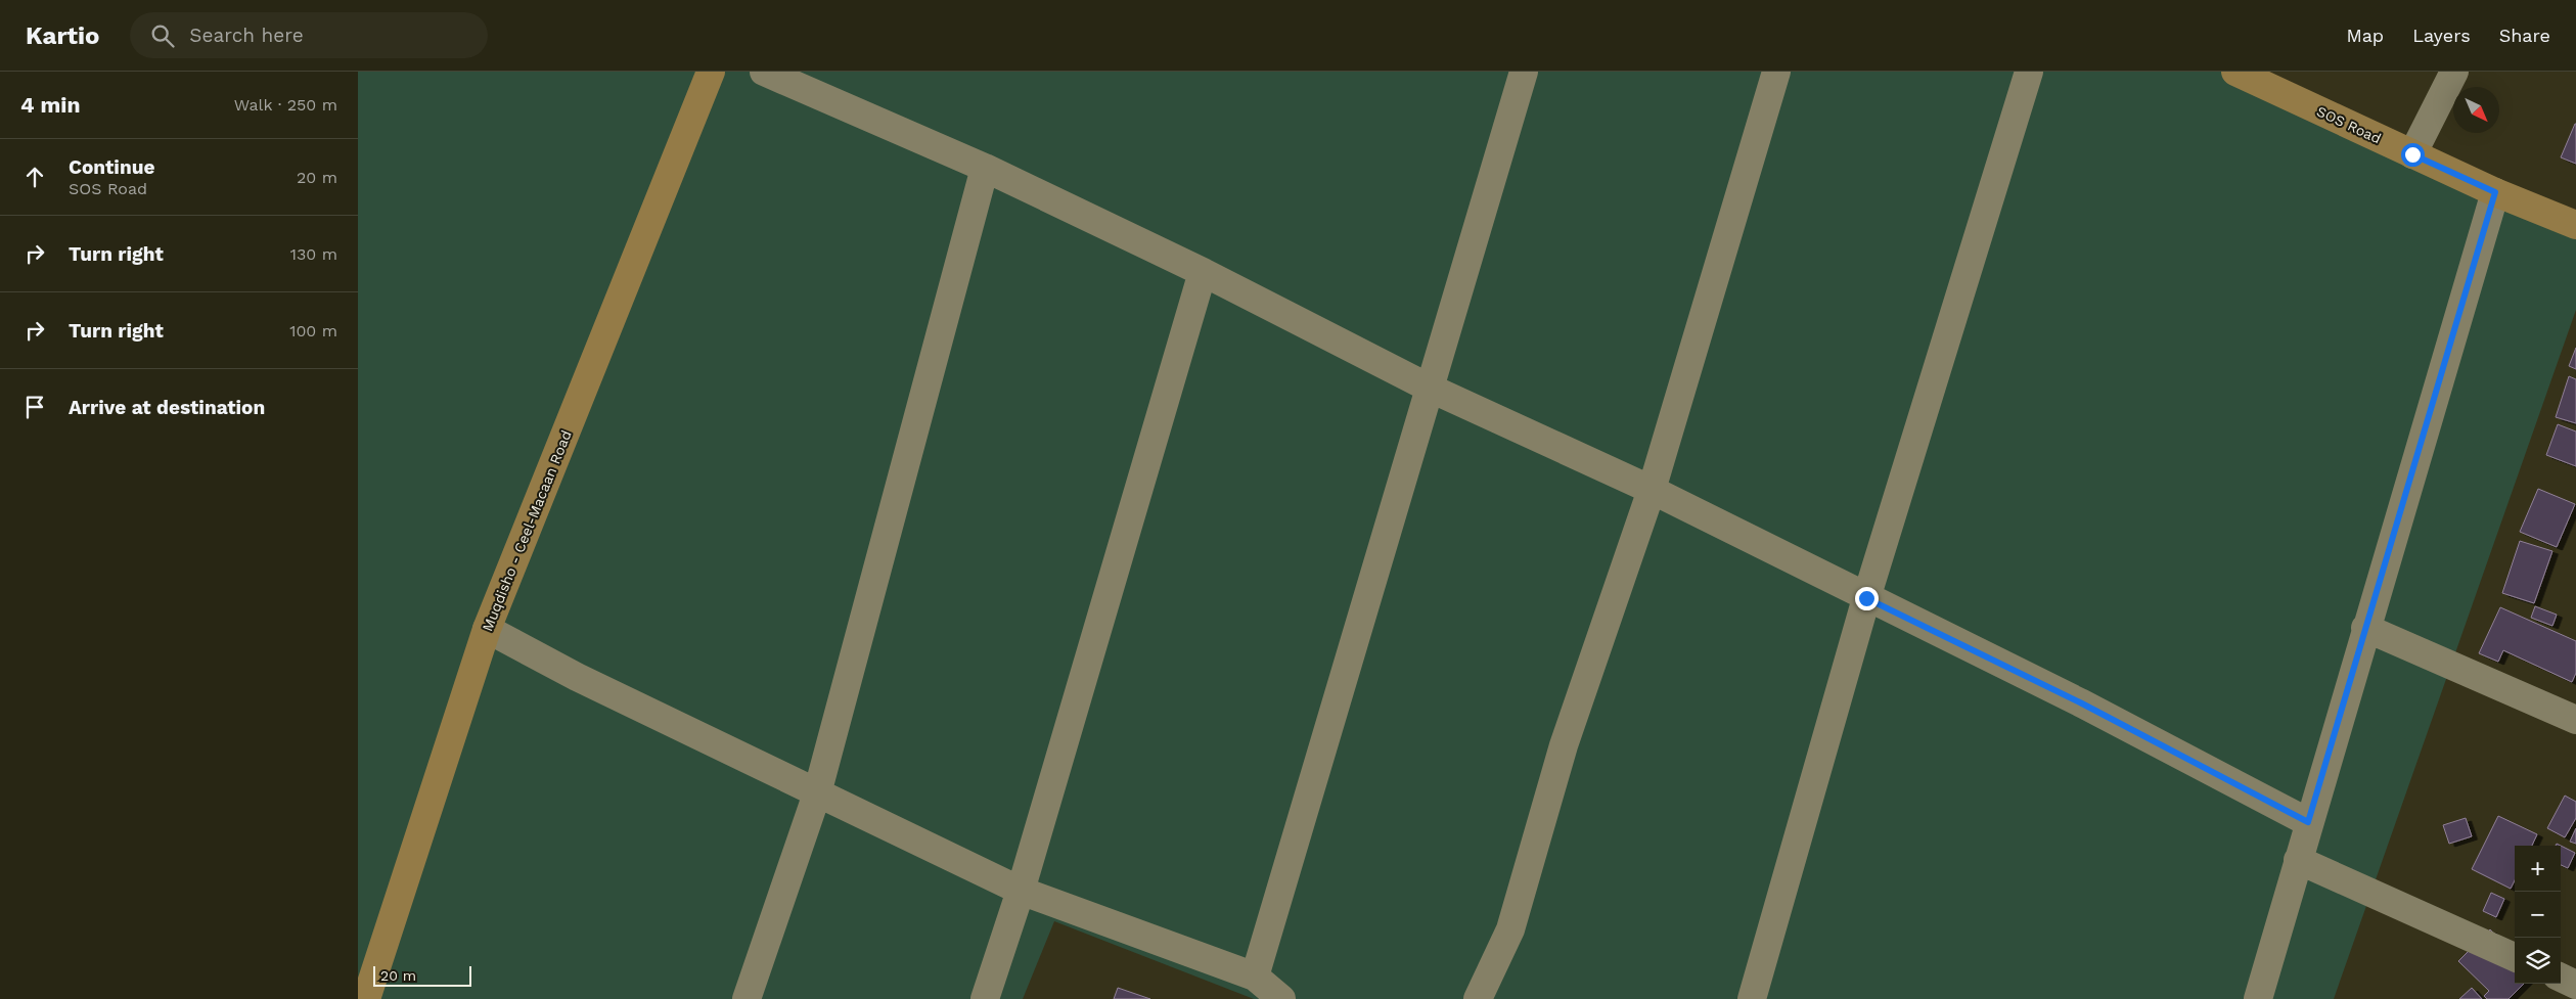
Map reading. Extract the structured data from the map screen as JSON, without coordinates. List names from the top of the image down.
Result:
{
  "streets": {
    "street": ["SOS Road", "Muqdisho - Ceel-Macaan Road"]
  },
  "scale_bar": "20 m",
  "north": "bottom right",
  "page": {
    "header": "Kartio",
    "search": "Search here",
    "nav": ["Map", "Layers", "Share"],
    "heading": ["4 min", "Walk · 250 m"],
    "list": [
      ["Continue", "SOS Road", "20 m"],
      ["Turn right", "130 m"],
      ["Turn right", "100 m"],
      "Arrive at destination"
    ],
    "map_buttons": ["+", "−"],
    "scale": "20 m"
  }
}
